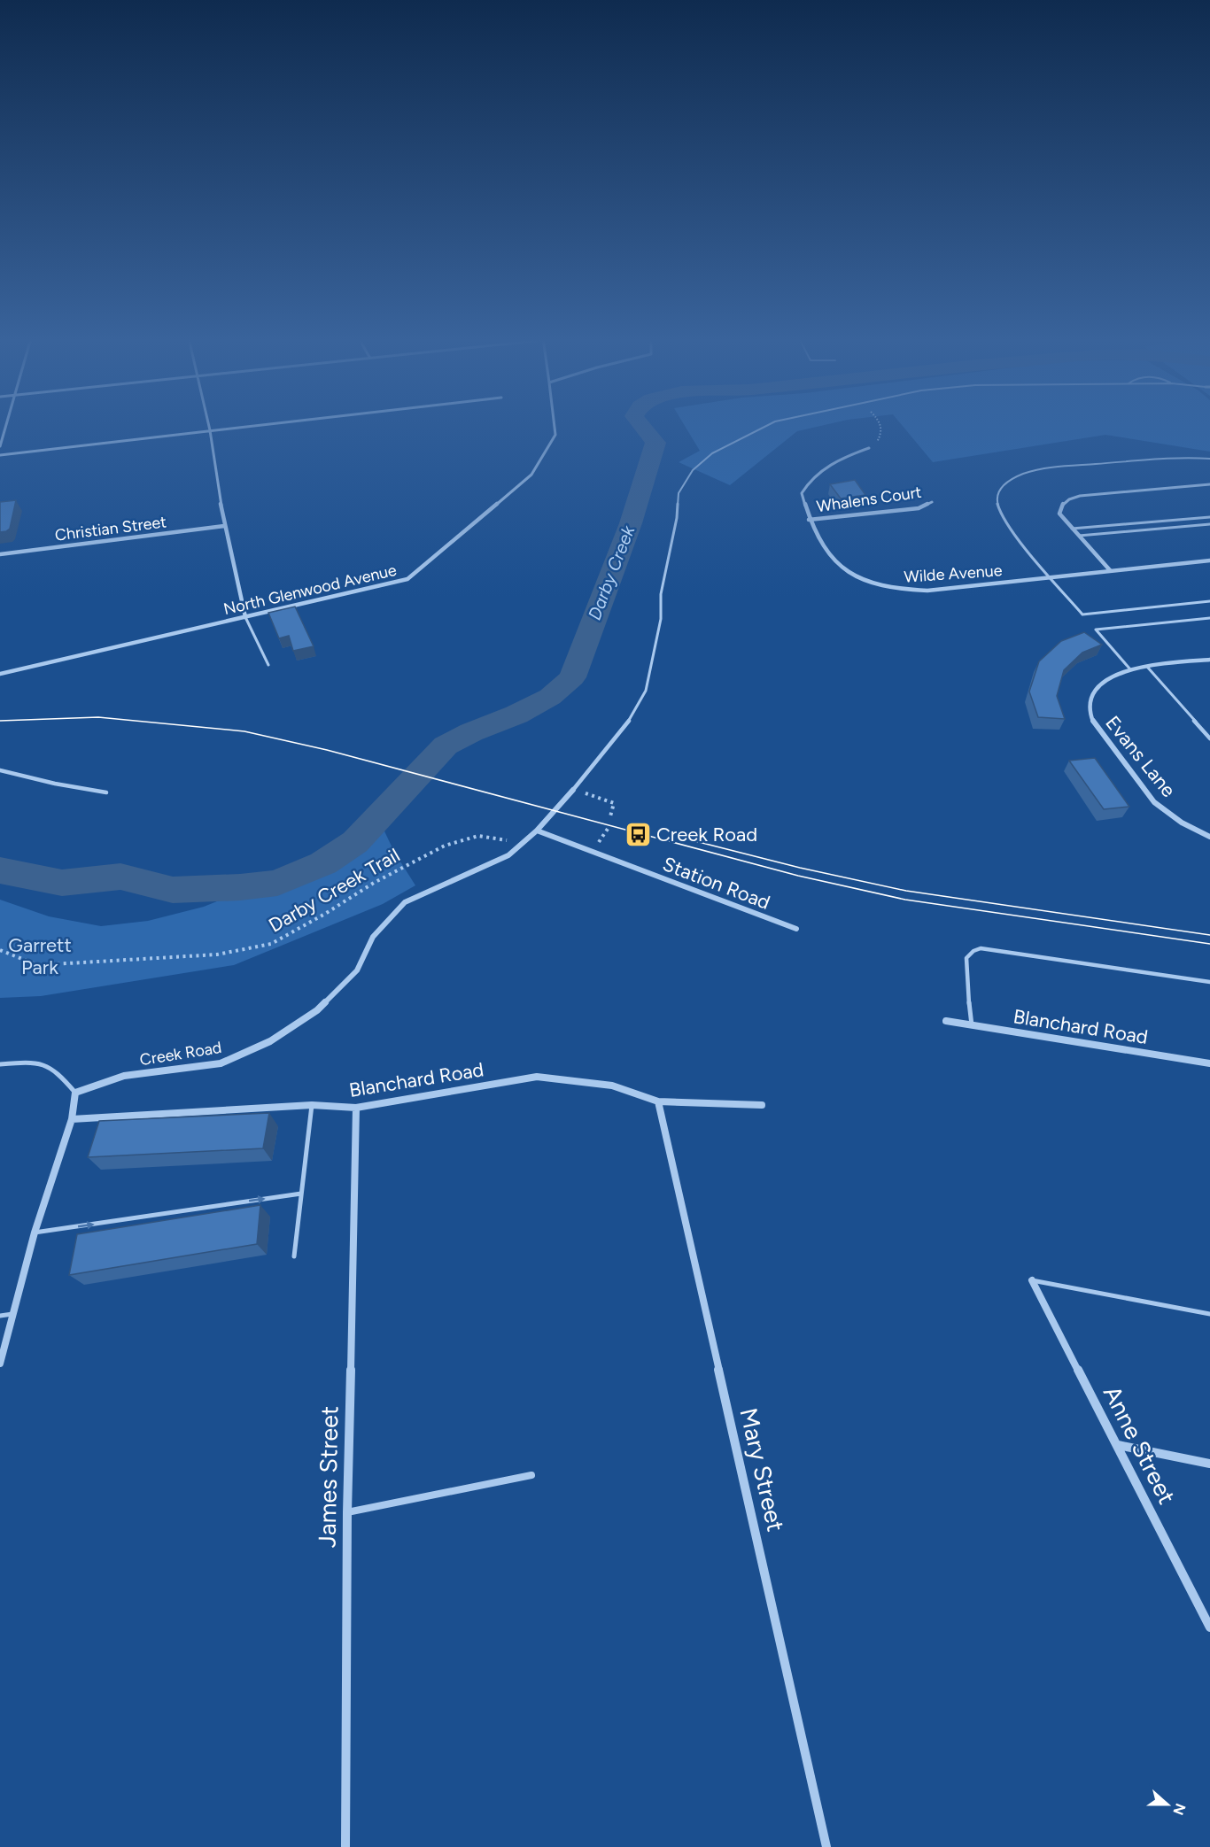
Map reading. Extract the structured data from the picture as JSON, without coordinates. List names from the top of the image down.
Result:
{
  "streets": {
    "street": [
      "Whalens Court",
      "Christian Street",
      "Wilde Avenue",
      "North Glenwood Avenue",
      "Evans Lane",
      "Station Road",
      "Blanchard Road",
      "Creek Road",
      "Anne Street",
      "Mary Street",
      "James Street"
    ],
    "path": ["Darby Creek Trail"]
  },
  "crossings": [
    ["Whalens Court", "Wilde Avenue"],
    ["Station Road", "Creek Road"],
    ["Darby Creek Trail", "Creek Road"],
    ["Blanchard Road", "Mary Street"],
    ["Blanchard Road", "James Street"]
  ],
  "water": ["Darby Creek"],
  "parks": ["Garrett Park"],
  "places": {
    "bus stop": ["Creek Road"]
  },
  "north": "right"
}
